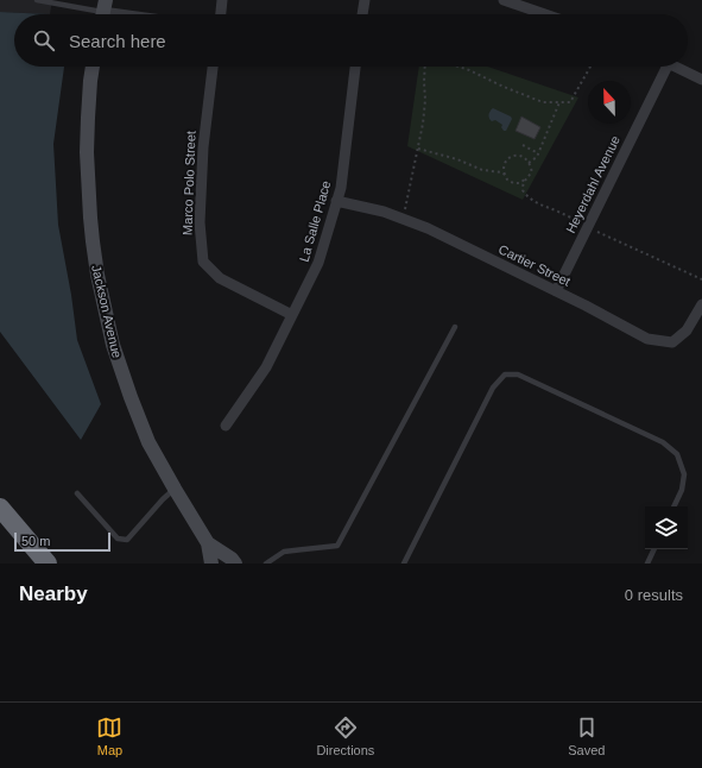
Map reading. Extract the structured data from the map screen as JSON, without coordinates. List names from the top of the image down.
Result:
{
  "streets": {
    "main road": ["Jackson Avenue"],
    "street": [
      "Marco Polo Street",
      "Heyerdahl Avenue",
      "La Salle Place",
      "Cartier Street"
    ]
  },
  "crossings": [
    ["Marco Polo Street", "La Salle Place"],
    ["Heyerdahl Avenue", "Cartier Street"],
    ["La Salle Place", "Cartier Street"]
  ],
  "scale_bar": "50 m",
  "north": "top",
  "page": {
    "search": "Search here",
    "scale": "50 m",
    "heading": ["Nearby", "0 results"],
    "nav": ["Map", "Directions", "Saved"]
  }
}
